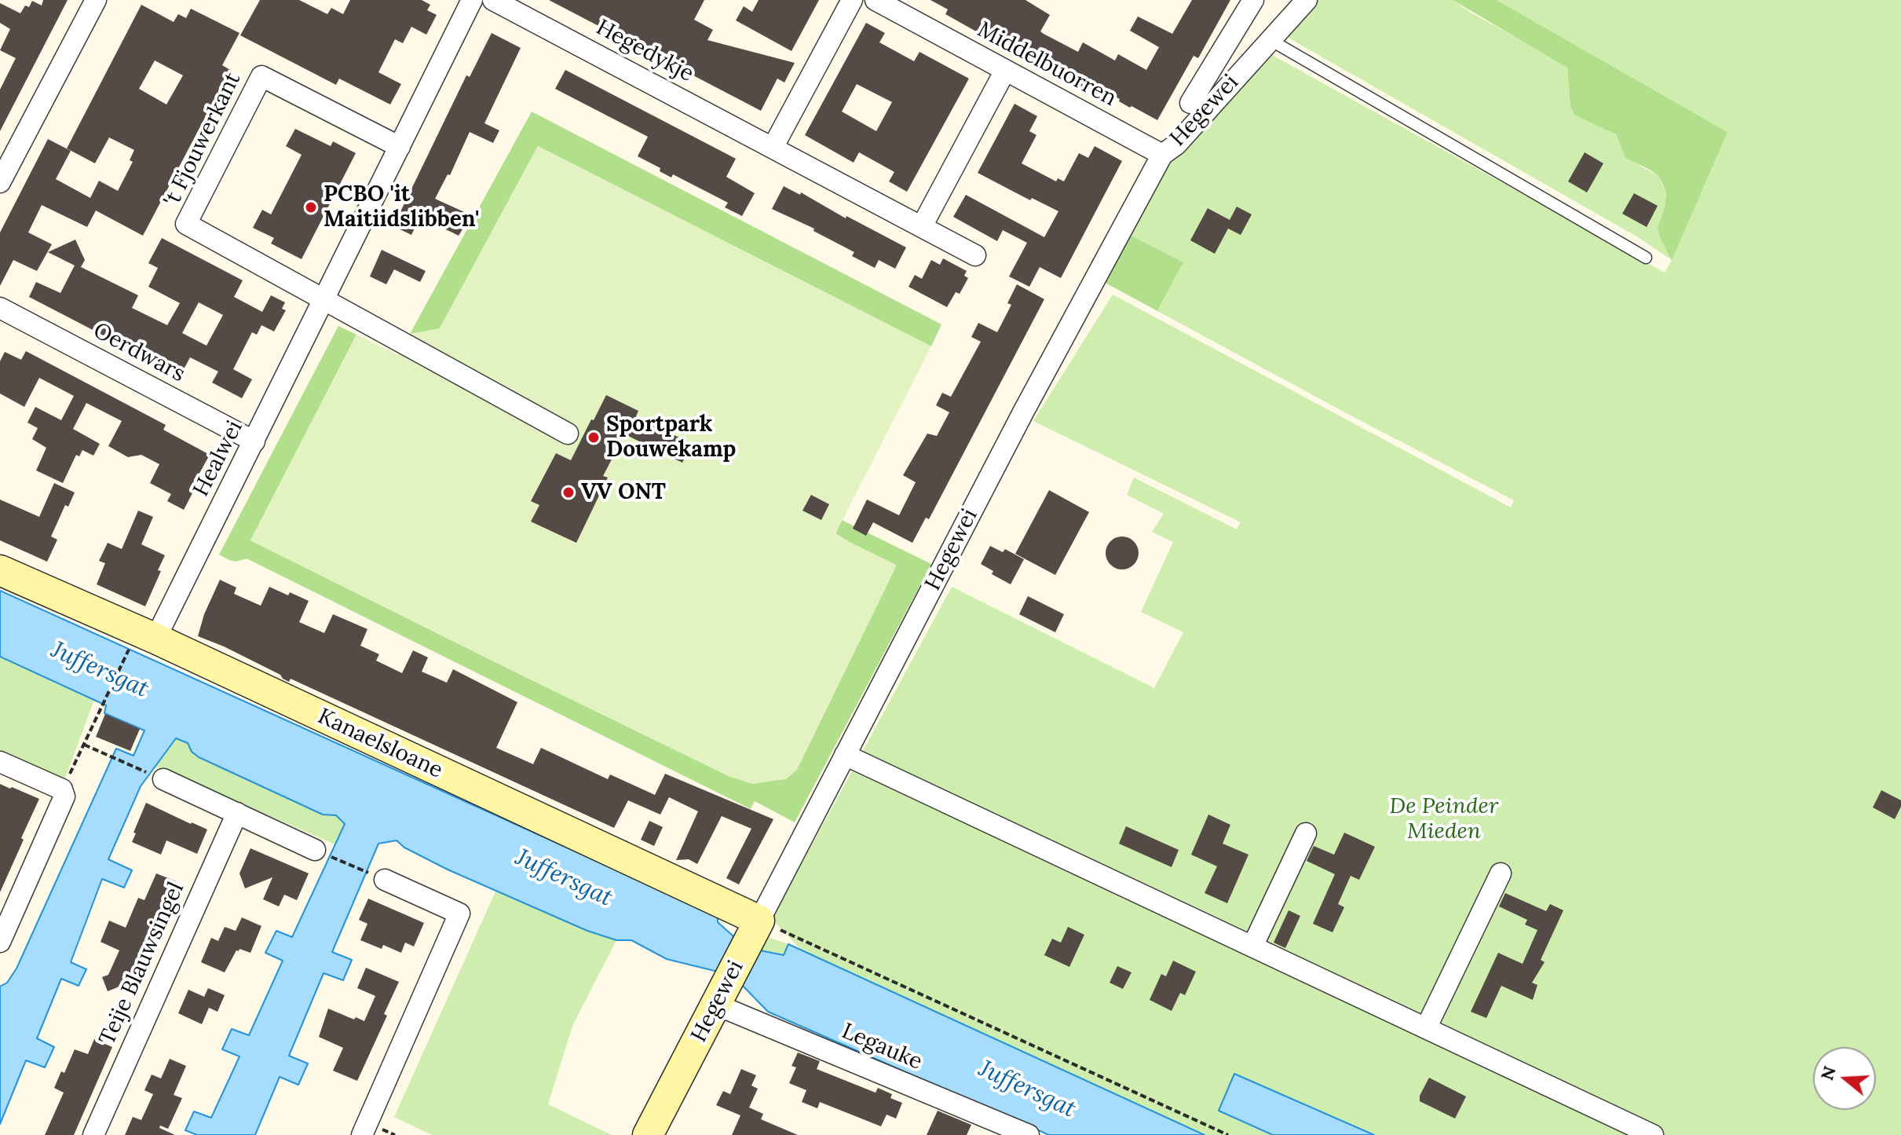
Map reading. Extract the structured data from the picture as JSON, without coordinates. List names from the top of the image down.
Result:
{
  "streets": {
    "street": [
      "Hegedykje",
      "Middelbuorren",
      "Hegewei",
      "'t Fjouwerkant",
      "Oerdwars",
      "Healwei",
      "Kanaelsloane",
      "Teije Blauwsingel",
      "Legauke"
    ]
  },
  "crossings": [
    ["Middelbuorren", "Hegewei"],
    ["Hegewei", "Kanaelsloane"],
    ["Hegewei", "Legauke"],
    ["'t Fjouwerkant", "Healwei"],
    ["Oerdwars", "Healwei"],
    ["Healwei", "Kanaelsloane"]
  ],
  "water": ["Juffersgat"],
  "parks": ["De Peinder Mieden"],
  "places": ["PCBO 'it Maitiidslibben'", "Sportpark Douwekamp", "VV ONT"],
  "north": "left"
}
